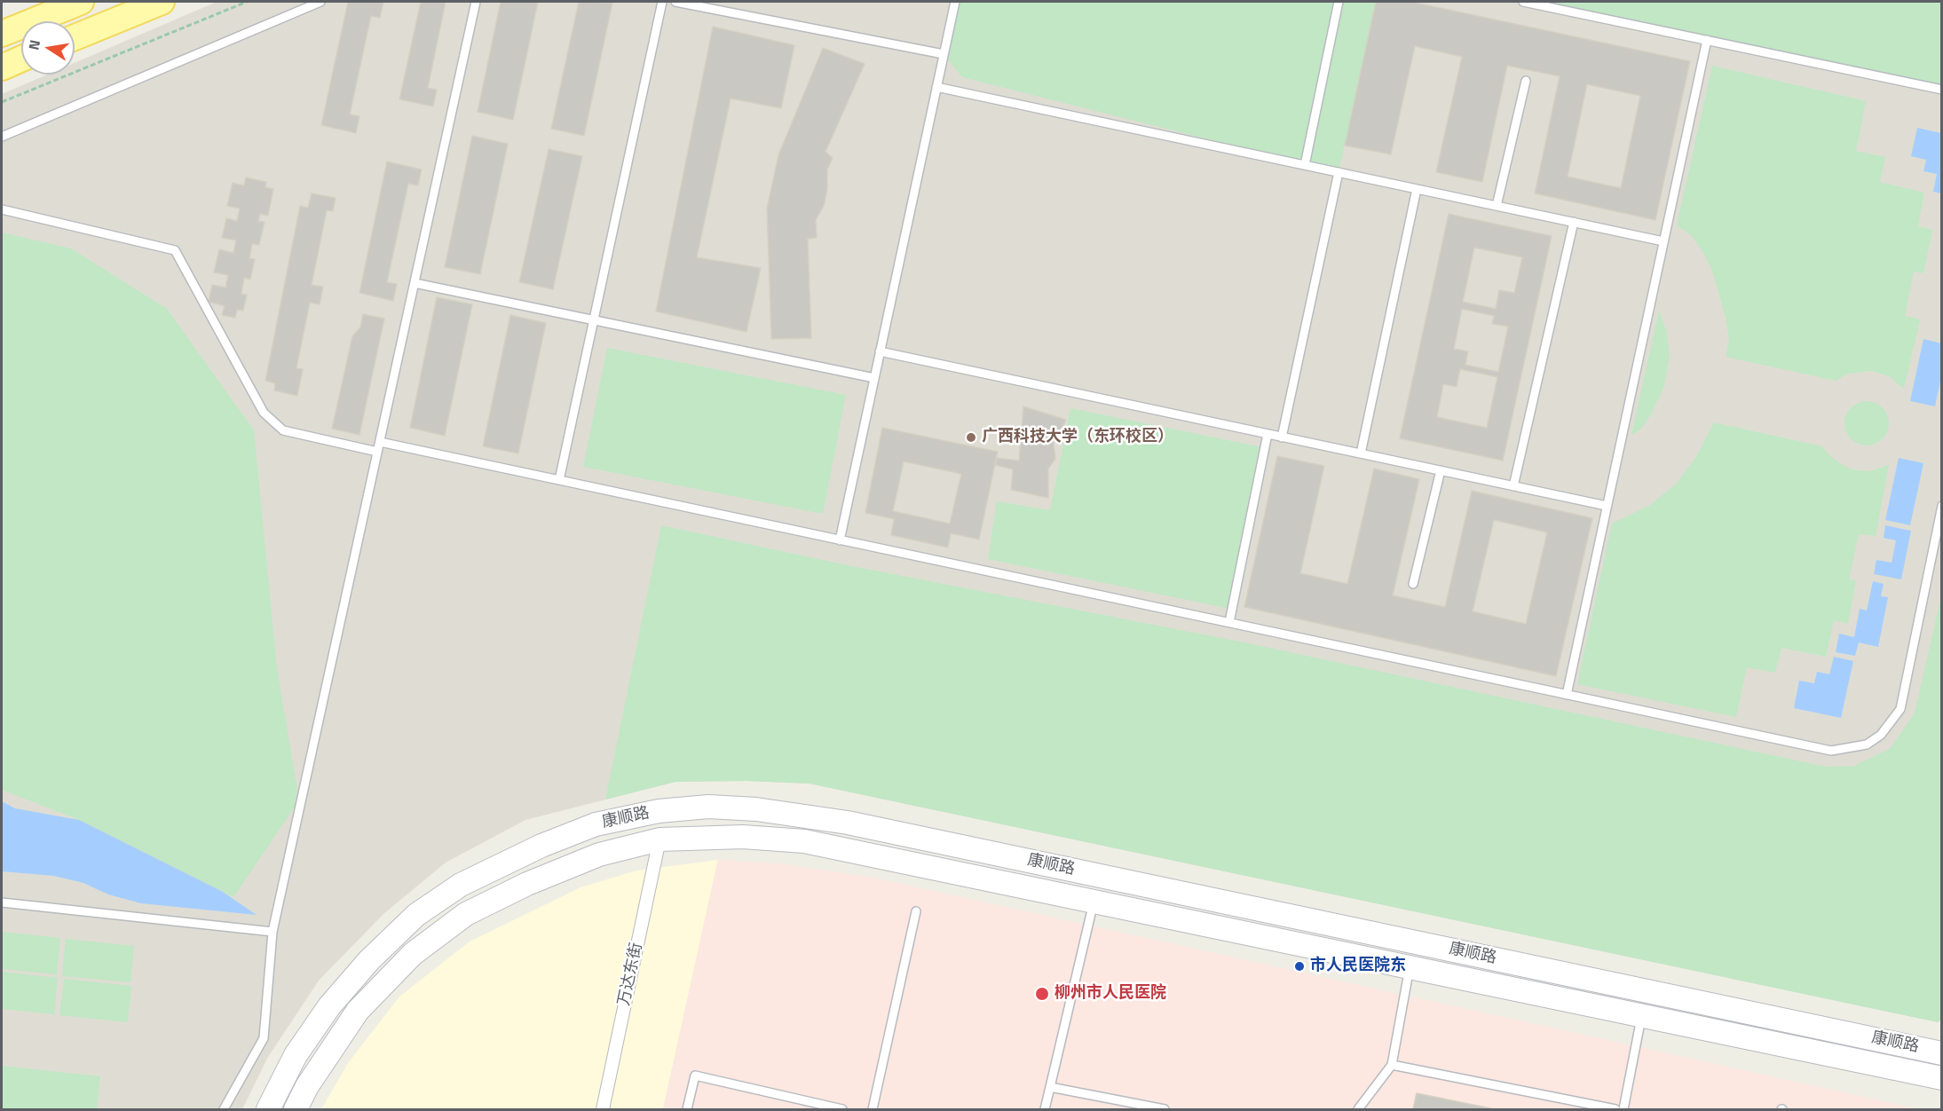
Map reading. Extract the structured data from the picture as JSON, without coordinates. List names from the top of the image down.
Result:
{
  "streets": {
    "main road": ["康顺路"],
    "street": ["万达东街"]
  },
  "crossings": [
    ["康顺路", "万达东街"]
  ],
  "places": ["广西科技大学（东环校区）", "市人民医院东", "柳州市人民医院"],
  "north": "left"
}
